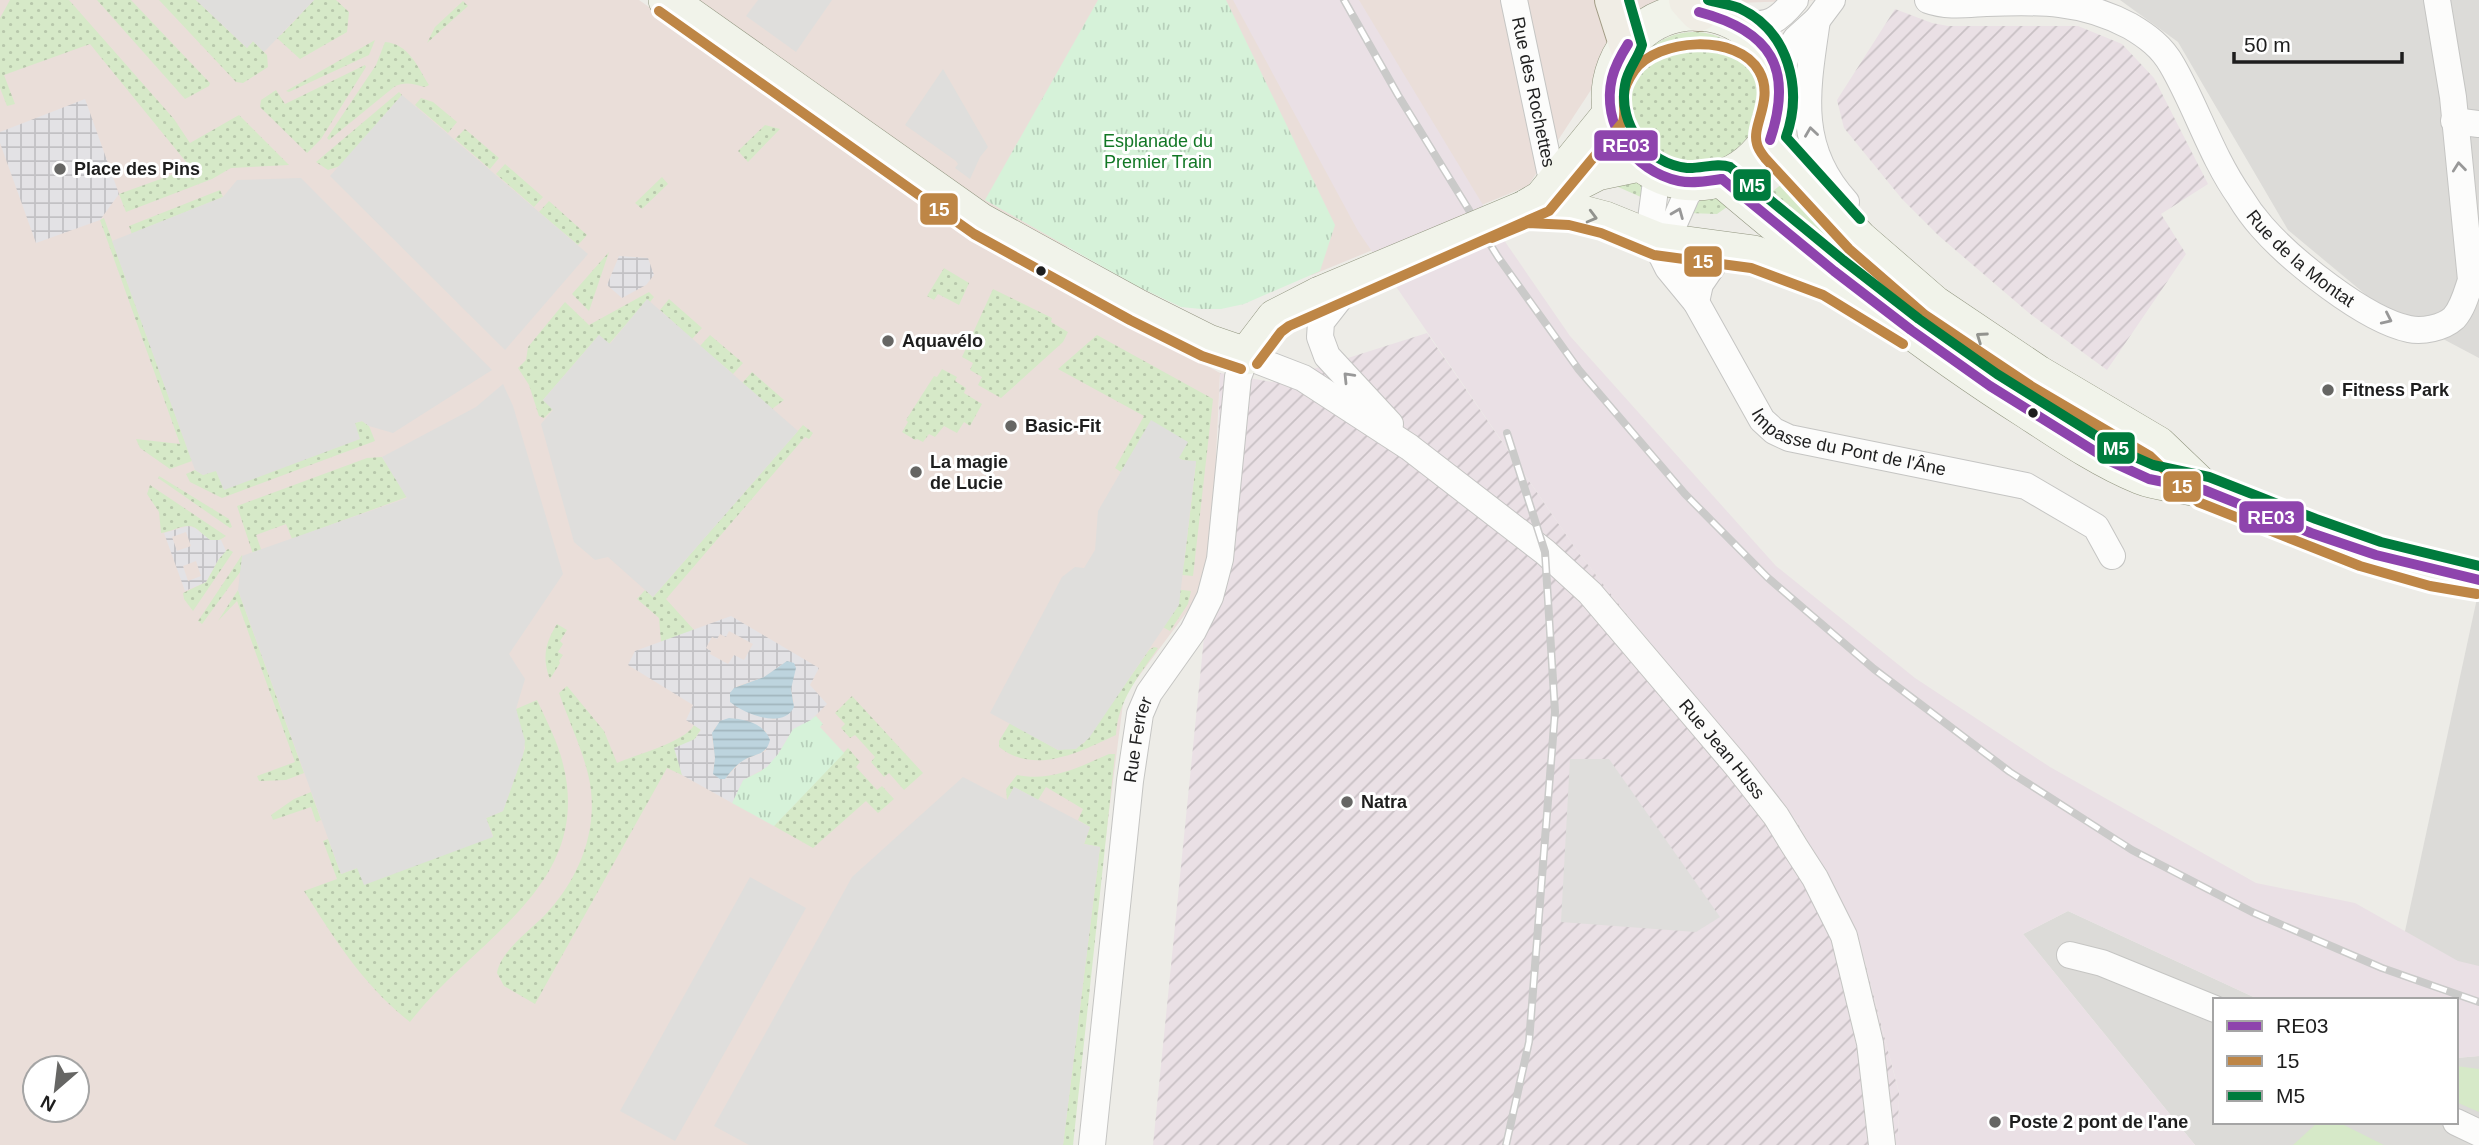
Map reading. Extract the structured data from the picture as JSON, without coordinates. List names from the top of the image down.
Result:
{
  "streets": {
    "street": [
      "Rue des Rochettes",
      "Rue de la Montat",
      "Impasse du Pont de l'Âne",
      "Rue Ferrer",
      "Rue Jean Huss"
    ]
  },
  "crossings": [
    ["Rue Ferrer", "Rue Jean Huss"]
  ],
  "parks": ["Esplanade du Premier Train"],
  "places": [
    "Place des Pins",
    "Aquavélo",
    "Fitness Park",
    "Basic-Fit",
    "La magie de Lucie",
    "Natra",
    "Poste 2 pont de l'ane"
  ],
  "lines": ["transit line M5", "transit line 15", "transit line RE03"],
  "legend": ["RE03", "15", "M5"],
  "scale_bar": "50 m",
  "north": "bottom left"
}
